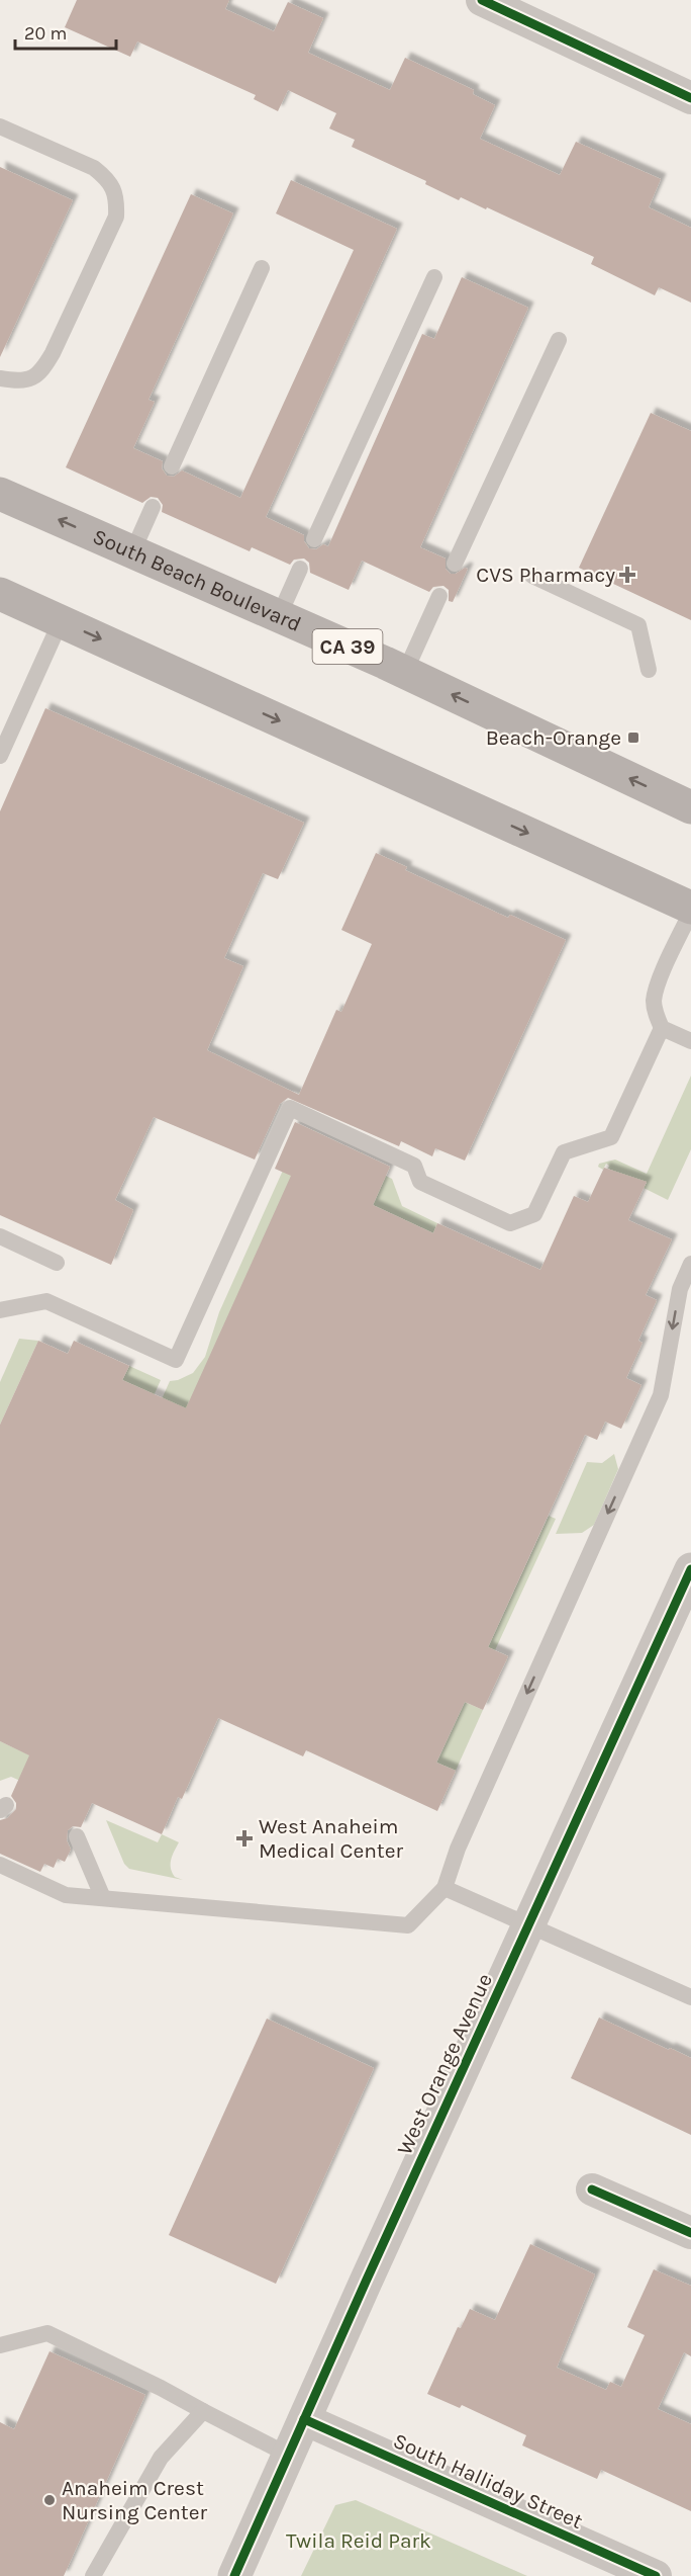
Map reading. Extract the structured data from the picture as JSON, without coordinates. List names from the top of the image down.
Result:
{
  "streets": {
    "main road": ["South Beach Boulevard", "CA 39"],
    "street": ["West Orange Avenue", "South Halliday Street"]
  },
  "crossings": [
    ["West Orange Avenue", "South Halliday Street"]
  ],
  "parks": ["Twila Reid Park"],
  "places": {
    "health": ["CVS Pharmacy", "West Anaheim Medical Center"],
    "transit": ["Beach-Orange"],
    "other": ["Anaheim Crest Nursing Center"]
  },
  "scale_bar": "20 m"
}
